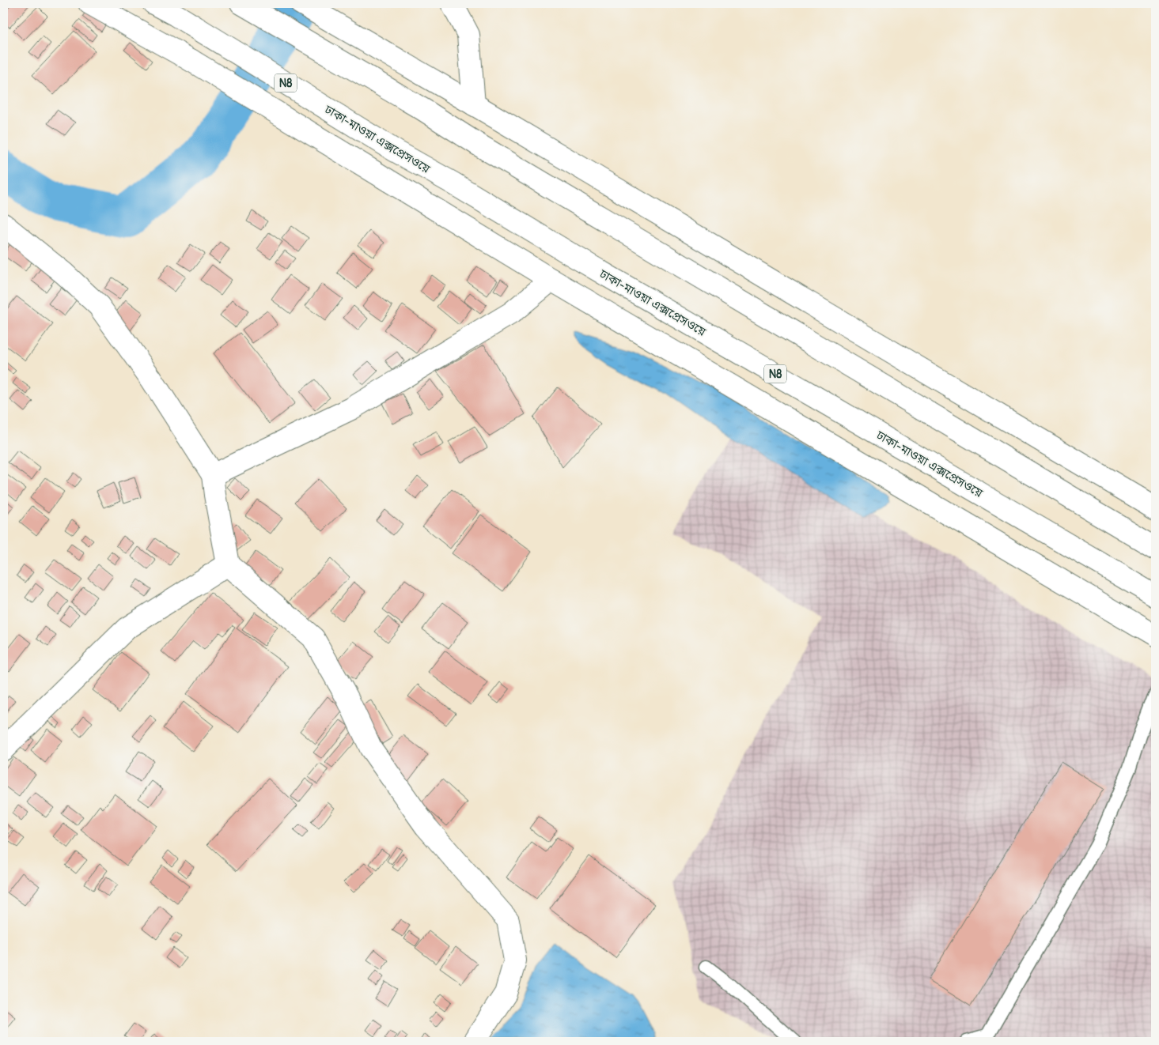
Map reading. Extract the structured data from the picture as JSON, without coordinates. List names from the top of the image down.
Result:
{
  "streets": {
    "main road": ["N8", "ঢাকা-মাওয়া এক্সপ্রেসওয়ে"]
  }
}
